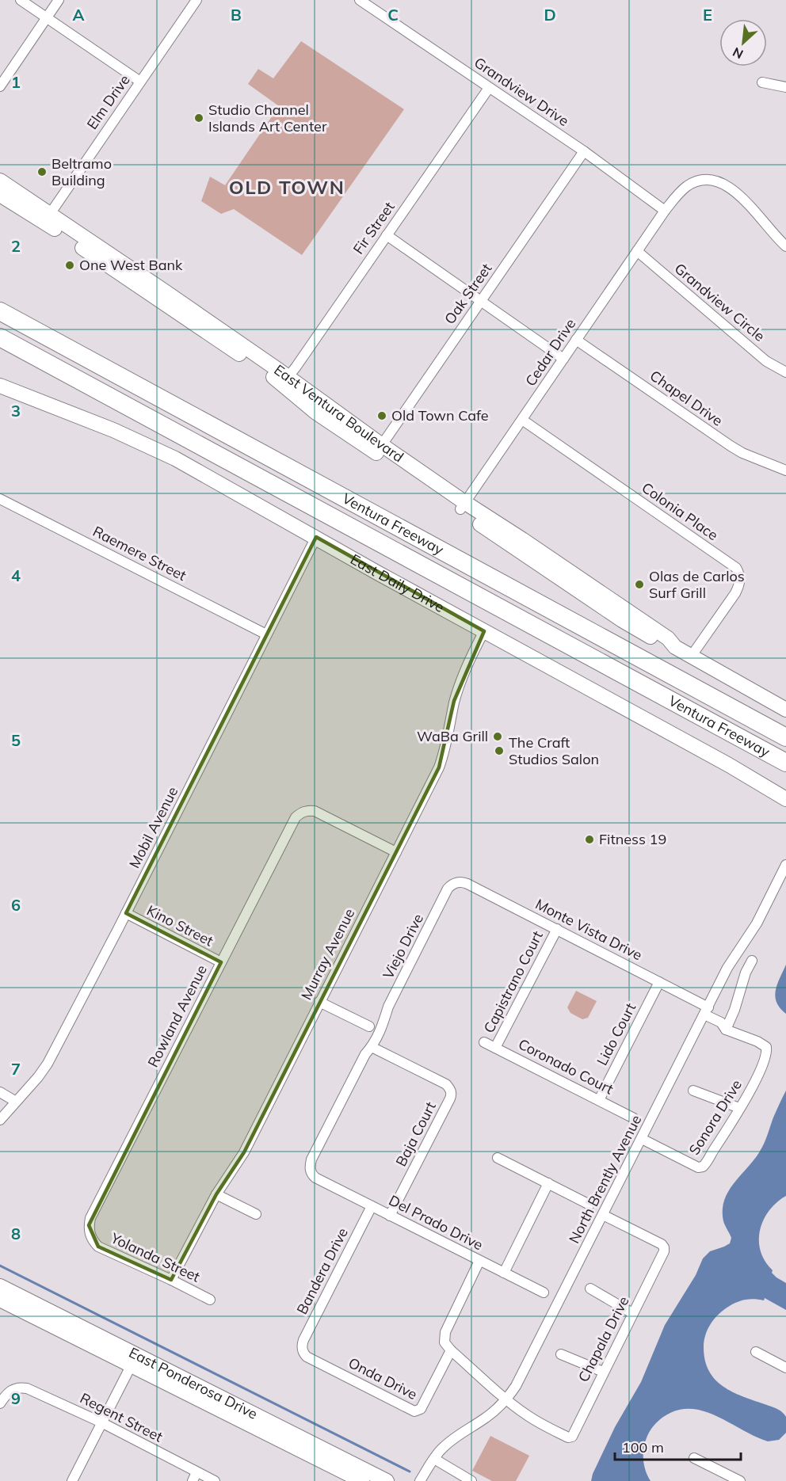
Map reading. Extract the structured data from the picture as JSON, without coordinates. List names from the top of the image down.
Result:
{
  "streets": {
    "highway": ["Ventura Freeway"],
    "main road": ["East Ventura Boulevard", "East Daily Drive", "East Ponderosa Drive"],
    "street": [
      "Grandview Drive",
      "Elm Drive",
      "Fir Street",
      "Oak Street",
      "Grandview Circle",
      "Cedar Drive",
      "Chapel Drive",
      "Colonia Place",
      "Raemere Street",
      "Mobil Avenue",
      "Kino Street",
      "Monte Vista Drive",
      "Viejo Drive",
      "Murray Avenue",
      "Capistrano Court",
      "Rowland Avenue",
      "Lido Court",
      "Coronado Court",
      "Sonora Drive",
      "Baja Court",
      "North Brently Avenue",
      "Del Prado Drive",
      "Yolanda Street",
      "Bandera Drive",
      "Chapala Drive",
      "Onda Drive",
      "Regent Street"
    ]
  },
  "crossings": [
    ["Grandview Drive", "Fir Street"],
    ["Grandview Drive", "Oak Street"],
    ["Grandview Drive", "Cedar Drive"],
    ["Elm Drive", "East Ventura Boulevard"],
    ["Fir Street", "East Ventura Boulevard"],
    ["Oak Street", "East Ventura Boulevard"],
    ["Grandview Circle", "Cedar Drive"],
    ["Cedar Drive", "Chapel Drive"],
    ["Cedar Drive", "East Ventura Boulevard"],
    ["Cedar Drive", "Colonia Place"],
    ["East Ventura Boulevard", "Colonia Place"],
    ["Raemere Street", "Mobil Avenue"],
    ["East Daily Drive", "Mobil Avenue"],
    ["East Daily Drive", "Murray Avenue"],
    ["Mobil Avenue", "Kino Street"],
    ["Kino Street", "Rowland Avenue"],
    ["Monte Vista Drive", "Viejo Drive"],
    ["Monte Vista Drive", "Capistrano Court"],
    ["Monte Vista Drive", "Lido Court"],
    ["Monte Vista Drive", "Sonora Drive"],
    ["Monte Vista Drive", "North Brently Avenue"],
    ["Viejo Drive", "Baja Court"],
    ["Viejo Drive", "Del Prado Drive"],
    ["Murray Avenue", "Rowland Avenue"],
    ["Murray Avenue", "Yolanda Street"],
    ["Capistrano Court", "Coronado Court"],
    ["Rowland Avenue", "Yolanda Street"],
    ["Lido Court", "Coronado Court"],
    ["Sonora Drive", "North Brently Avenue"],
    ["Baja Court", "Del Prado Drive"],
    ["North Brently Avenue", "Chapala Drive"],
    ["Del Prado Drive", "Bandera Drive"],
    ["Bandera Drive", "Onda Drive"]
  ],
  "districts": ["OLD TOWN"],
  "places": [
    "Studio Channel Islands Art Center",
    "Beltramo Building",
    "One West Bank",
    "Old Town Cafe",
    "Olas de Carlos Surf Grill",
    "WaBa Grill",
    "The Craft Studios Salon",
    "Fitness 19"
  ],
  "scale_bar": "100 m",
  "north": "bottom left",
  "grid": {
    "columns": [
      "A",
      "B",
      "C",
      "D",
      "E"
    ],
    "rows": [
      "1",
      "2",
      "3",
      "4",
      "5",
      "6",
      "7",
      "8",
      "9"
    ]
  }
}
